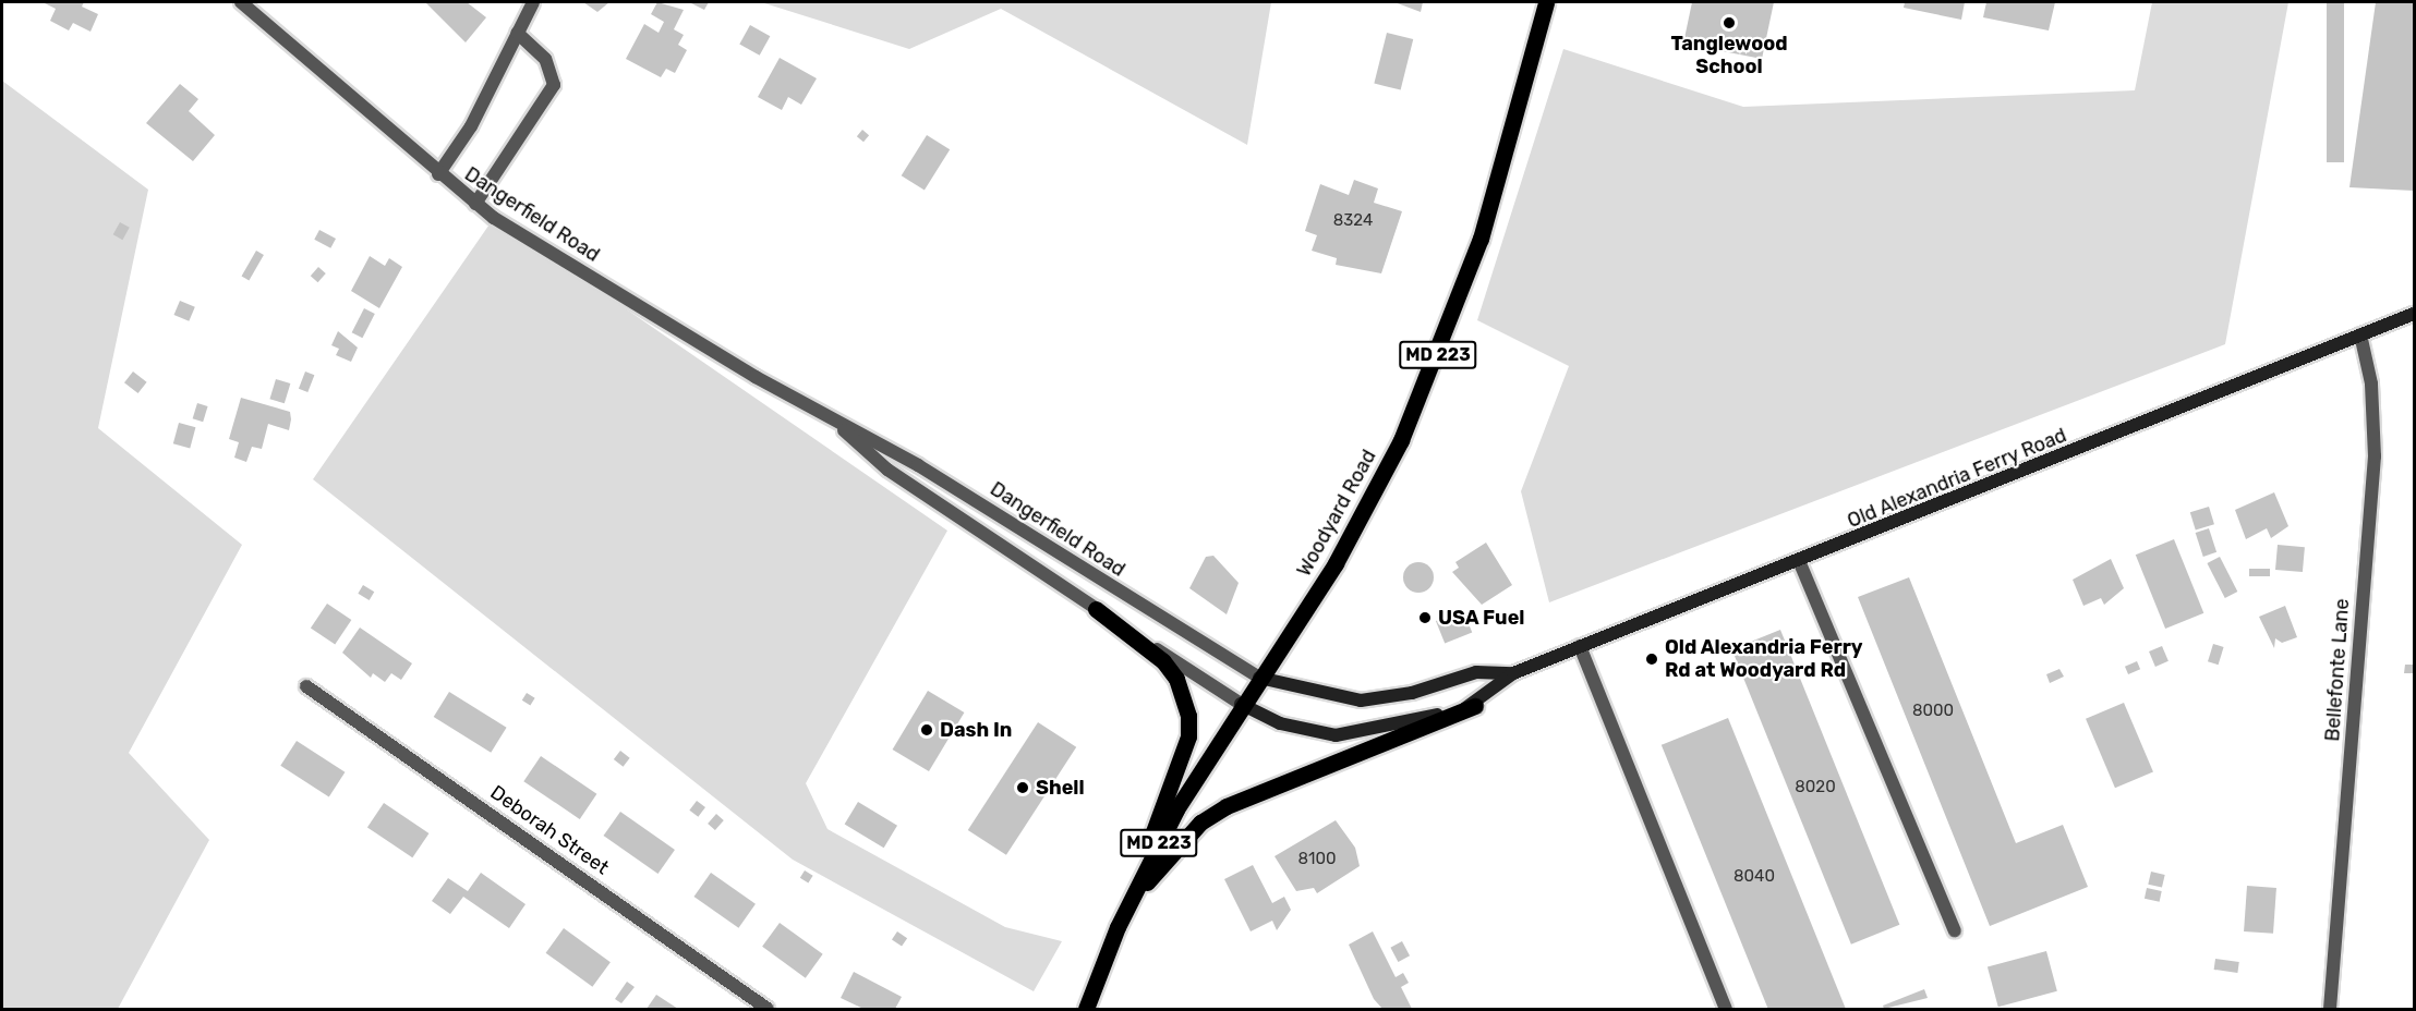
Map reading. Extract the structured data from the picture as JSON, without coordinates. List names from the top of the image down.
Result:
{
  "streets": {
    "main road": ["MD 223", "Old Alexandria Ferry Road", "Woodyard Road"],
    "street": ["Dangerfield Road", "Bellefonte Lane", "Deborah Street"]
  },
  "crossings": [
    ["Dangerfield Road", "Old Alexandria Ferry Road"],
    ["Dangerfield Road", "Woodyard Road"],
    ["Old Alexandria Ferry Road", "Woodyard Road"],
    ["Old Alexandria Ferry Road", "Bellefonte Lane"]
  ],
  "places": [
    "Tanglewood School",
    "USA Fuel",
    "Old Alexandria Ferry Rd at Woodyard Rd",
    "Dash In",
    "Shell"
  ],
  "house_numbers": [
    "8324",
    "8000",
    "8020",
    "8100",
    "8040"
  ]
}
